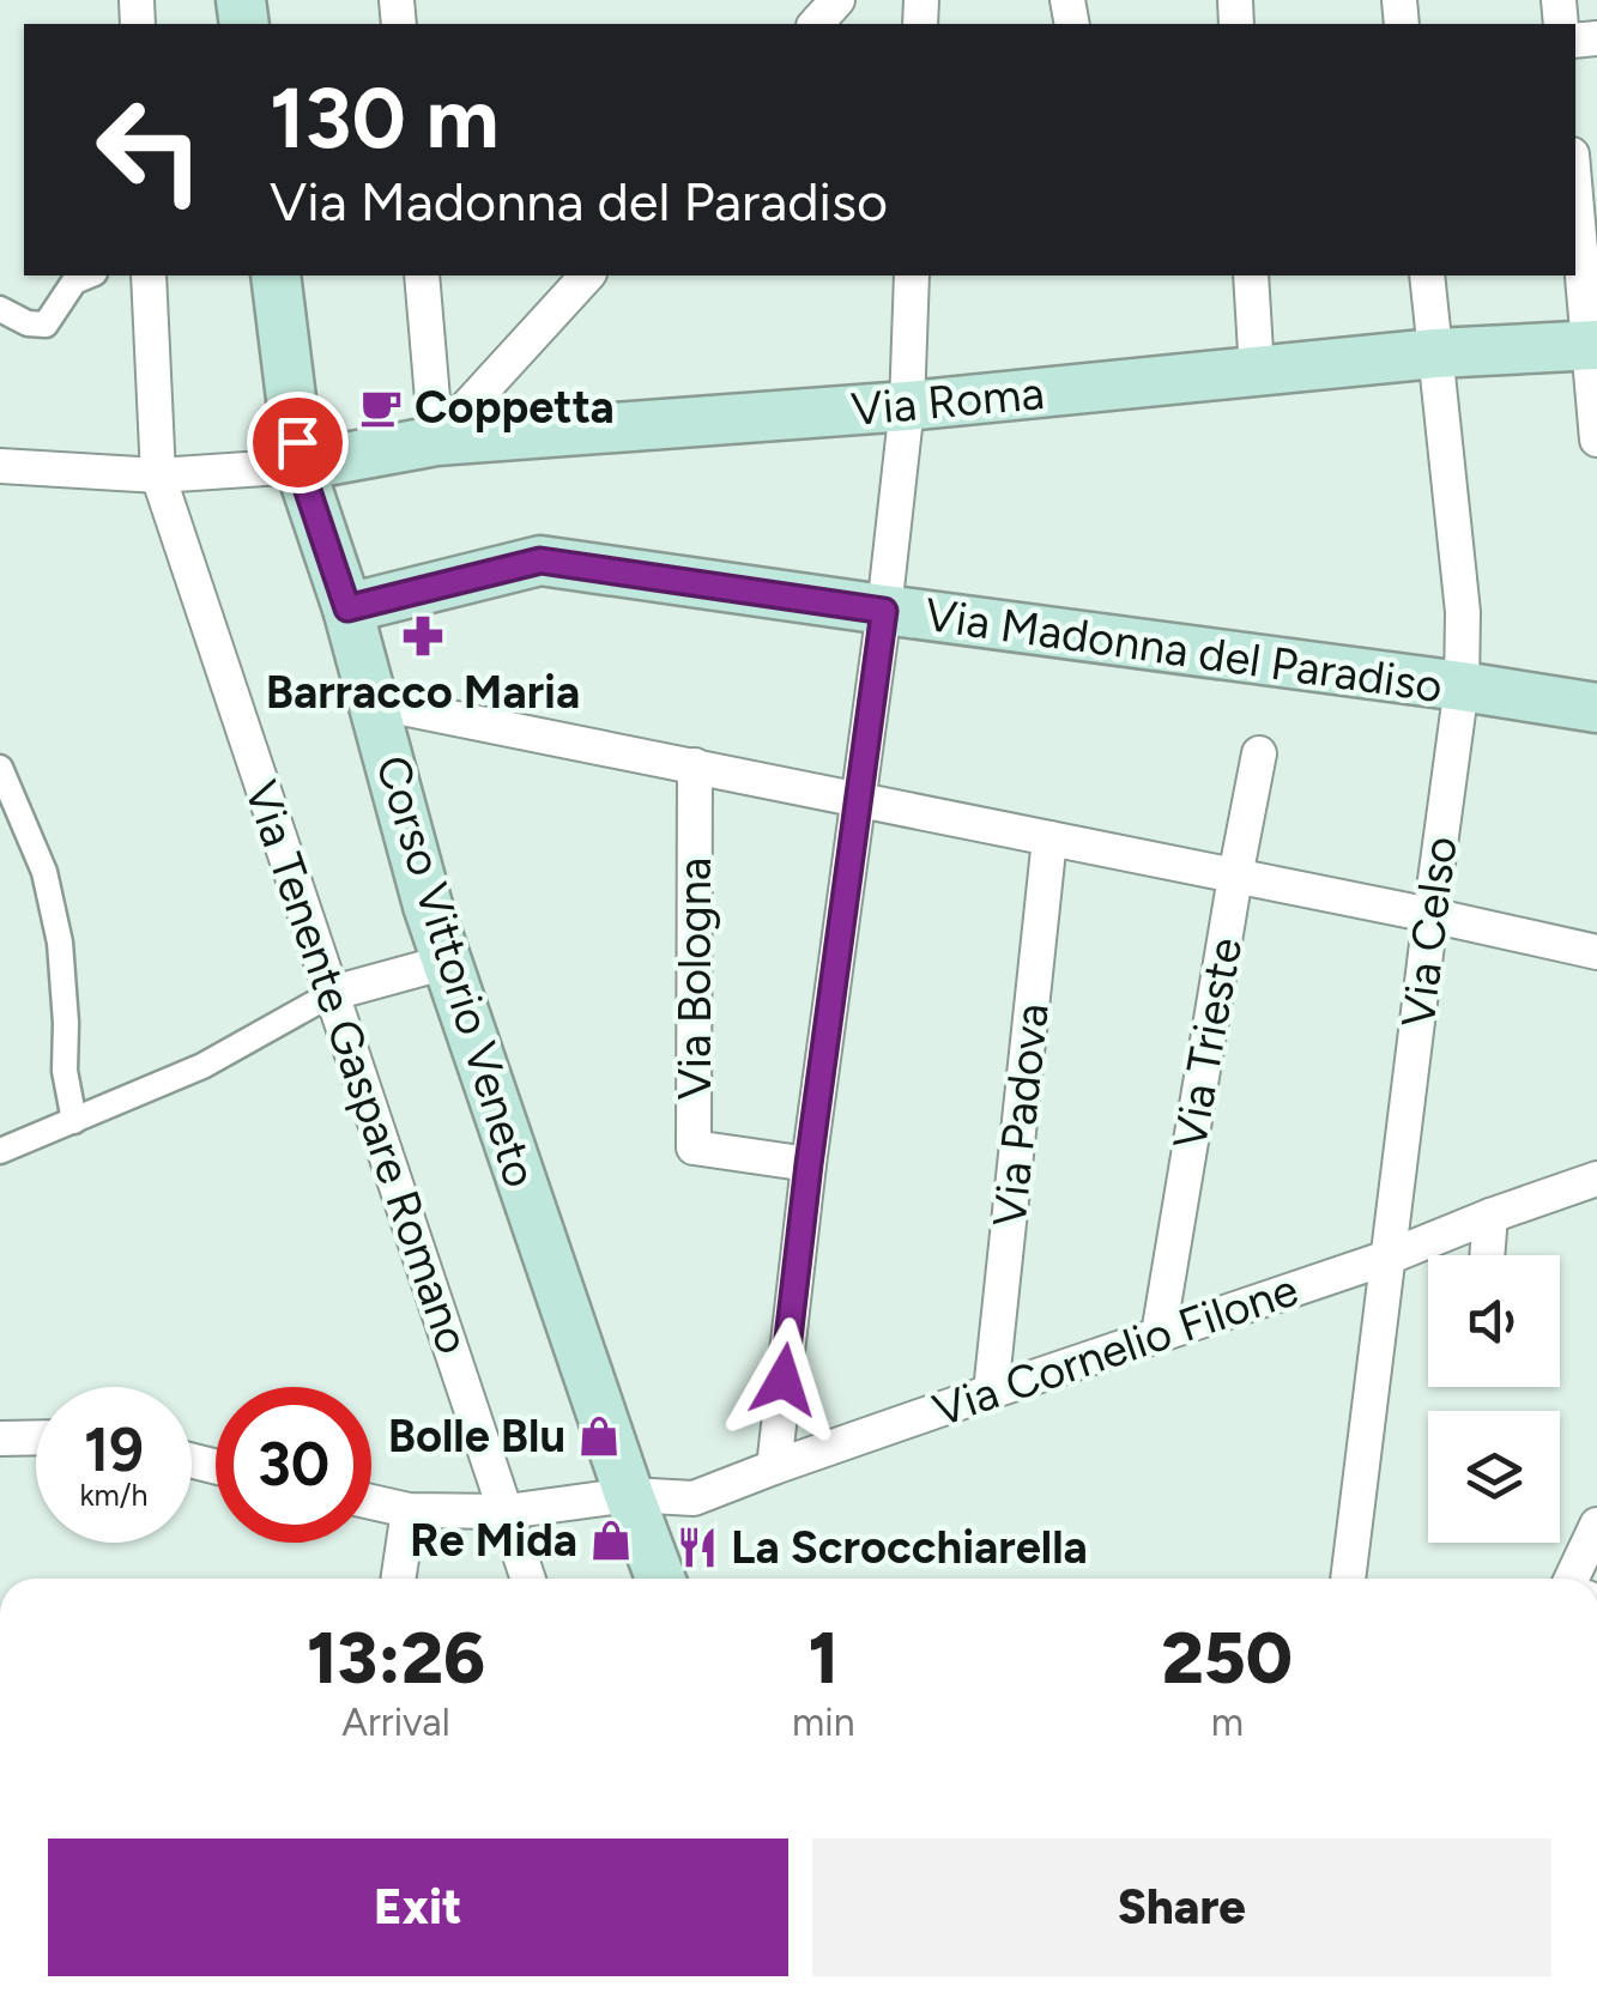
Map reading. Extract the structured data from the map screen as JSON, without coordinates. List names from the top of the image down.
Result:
{
  "streets": {
    "main road": ["Via Roma", "Via Madonna del Paradiso", "Corso Vittorio Veneto"],
    "street": [
      "Via Celso",
      "Via Bologna",
      "Via Trieste",
      "Via Tenente Gaspare Romano",
      "Via Padova",
      "Via Cornelio Filone"
    ]
  },
  "crossings": [
    ["Via Roma", "Via Celso"],
    ["Via Roma", "Corso Vittorio Veneto"],
    ["Via Madonna del Paradiso", "Via Celso"],
    ["Via Madonna del Paradiso", "Corso Vittorio Veneto"],
    ["Via Celso", "Via Cornelio Filone"],
    ["Corso Vittorio Veneto", "Via Cornelio Filone"],
    ["Via Trieste", "Via Cornelio Filone"],
    ["Via Tenente Gaspare Romano", "Via Cornelio Filone"],
    ["Via Padova", "Via Cornelio Filone"]
  ],
  "places": {
    "cafe": ["Coppetta"],
    "pharmacy": ["Barracco Maria"],
    "shop": ["Bolle Blu", "Re Mida"],
    "restaurant": ["La Scrocchiarella"]
  },
  "page": {
    "turn": ["130 m", "Via Madonna del Paradiso"],
    "speed": "19 km/h",
    "limit": "30",
    "eta": [
      "13:26",
      "Arrival",
      "1",
      "min",
      "250",
      "m"
    ],
    "buttons": ["Exit", "Share"]
  }
}
